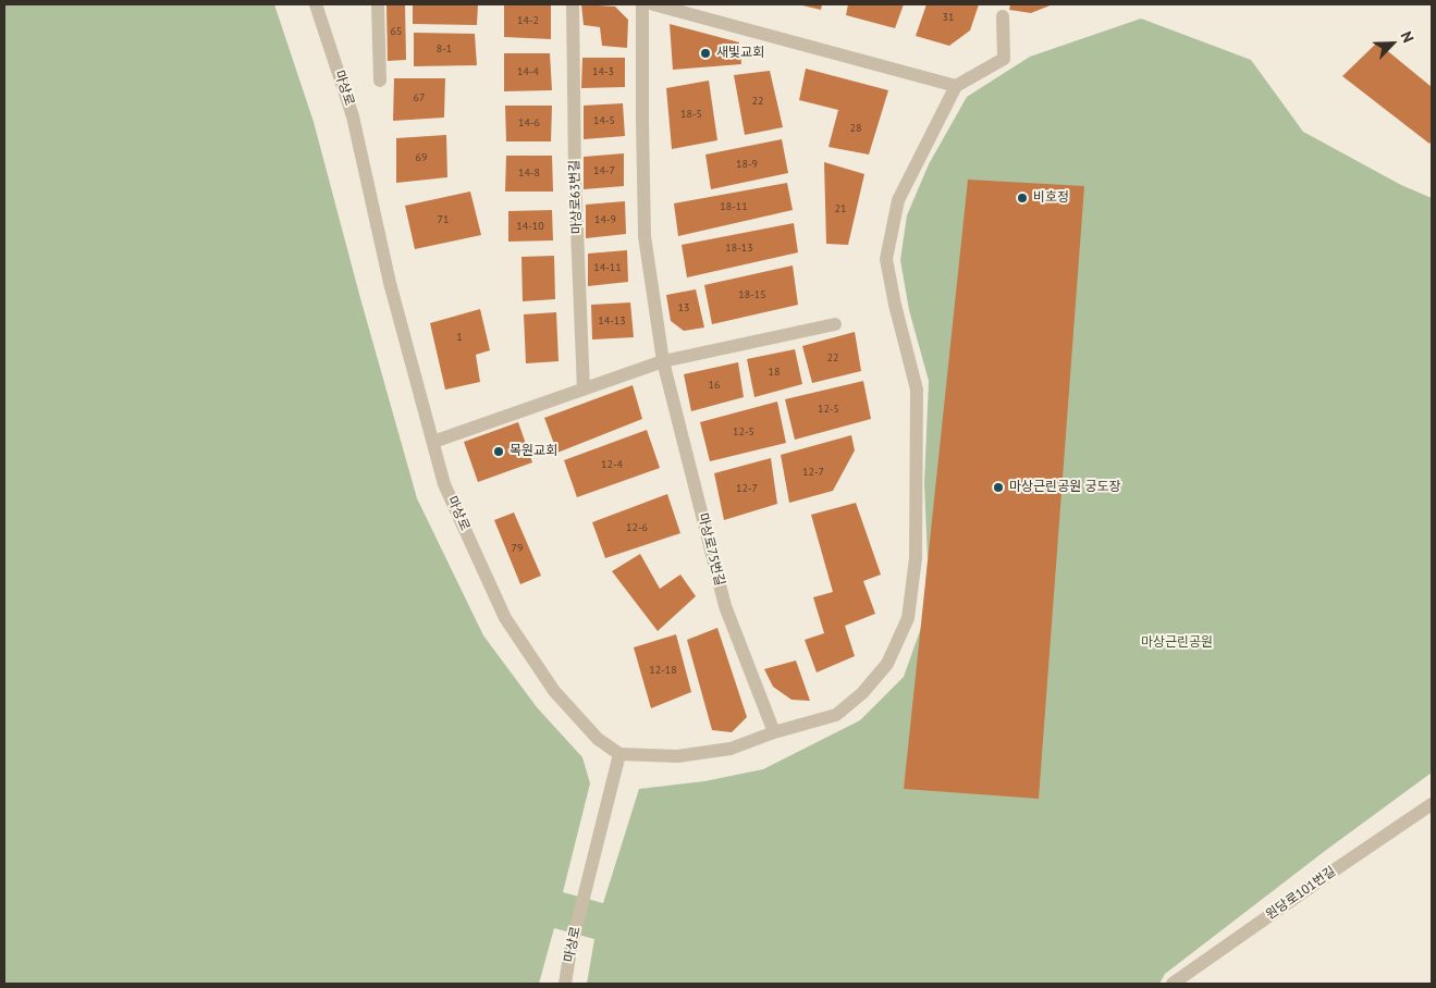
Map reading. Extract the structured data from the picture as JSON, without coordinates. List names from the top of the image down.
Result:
{
  "streets": {
    "street": [
      "마상로",
      "마상로63번길",
      "마상로75번길",
      "원당로101번길"
    ]
  },
  "parks": ["마상근린공원"],
  "places": [
    "새빛교회",
    "비호정",
    "목원교회",
    "마상근린공원 궁도장"
  ],
  "house_numbers": [
    "31",
    "14-2",
    "65",
    "8-1",
    "14-4",
    "14-3",
    "67",
    "22",
    "18-5",
    "14-5",
    "14-6",
    "28",
    "69",
    "18-9",
    "14-7",
    "14-8",
    "18-11",
    "21",
    "71",
    "14-9",
    "14-10",
    "18-13",
    "14-11",
    "18-15",
    "13",
    "14-13",
    "1",
    "22",
    "18",
    "16",
    "12-5",
    "12-5",
    "12-4",
    "12-7",
    "12-7",
    "12-6",
    "79",
    "12-18"
  ],
  "north": "top right"
}
